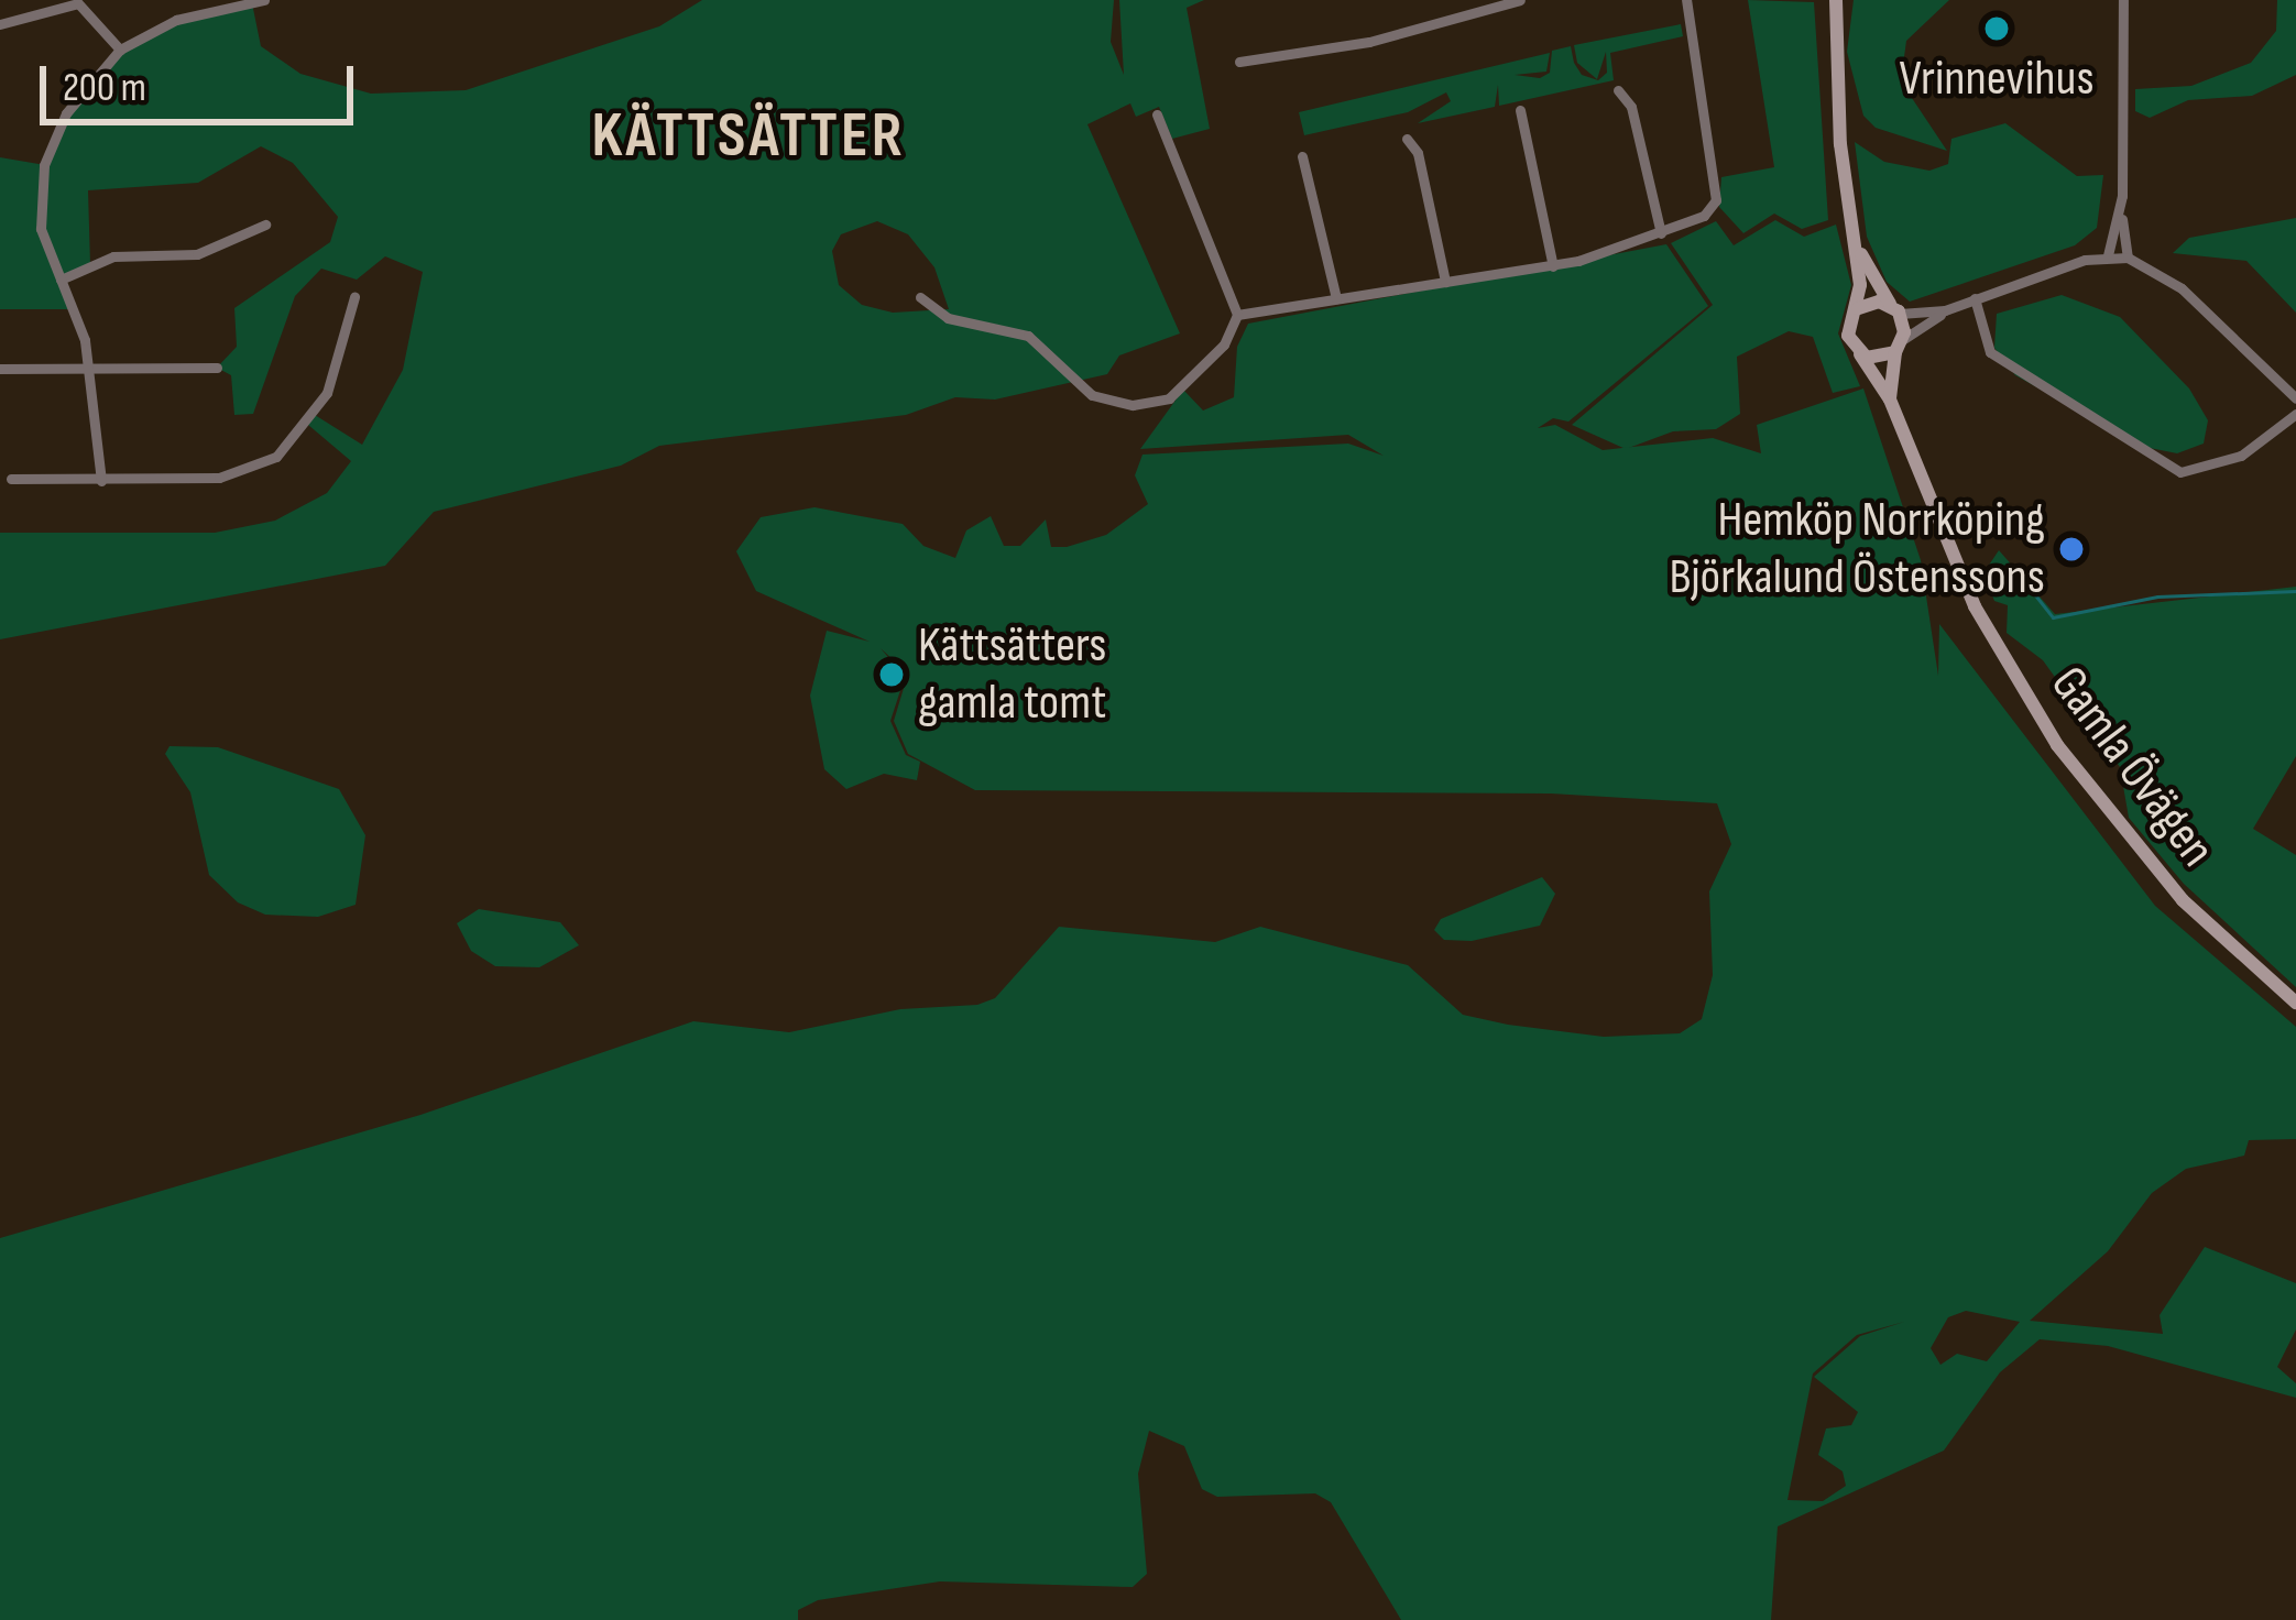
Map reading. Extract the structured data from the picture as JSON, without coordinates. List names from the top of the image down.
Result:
{
  "streets": {
    "main road": ["Gamla Övägen"]
  },
  "districts": ["KÄTTSÄTTER"],
  "places": ["Vrinnevihus", "Hemköp Norrköping Björkalund Östenssons", "Kättsätters gamla tomt"],
  "scale_bar": "200 m"
}
